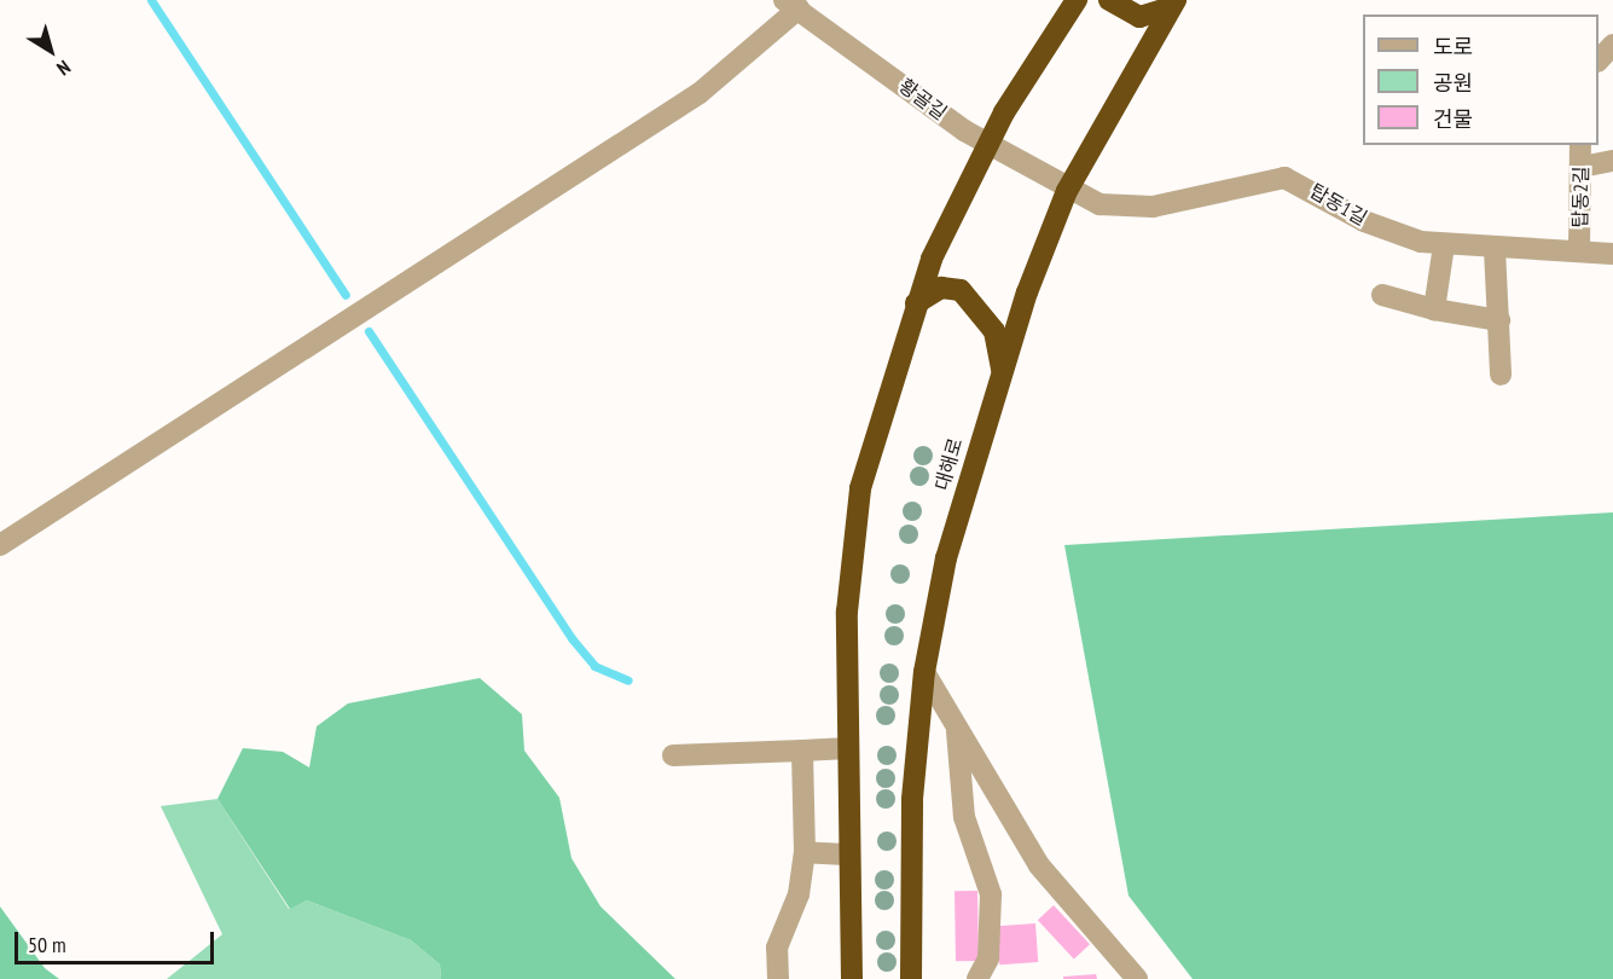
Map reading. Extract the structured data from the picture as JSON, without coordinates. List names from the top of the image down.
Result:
{
  "streets": {
    "highway": ["대해로"],
    "street": ["황골길", "탑동2길", "탑동1길"]
  },
  "crossings": [
    ["황골길", "탑동1길"],
    ["황골길", "대해로"],
    ["탑동2길", "탑동1길"],
    ["탑동1길", "대해로"]
  ],
  "legend": ["도로", "공원", "건물"],
  "scale_bar": "50 m",
  "north": "bottom right"
}
